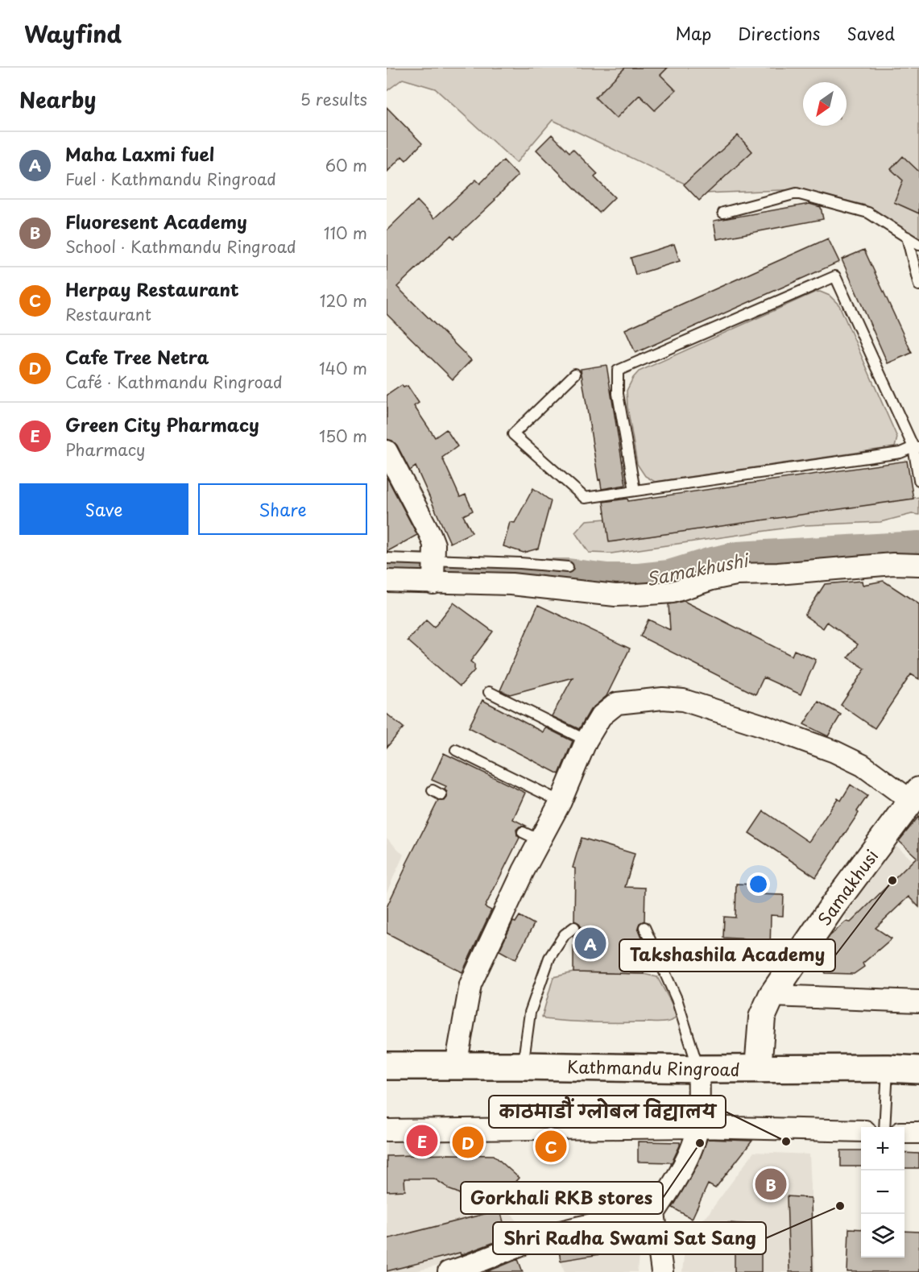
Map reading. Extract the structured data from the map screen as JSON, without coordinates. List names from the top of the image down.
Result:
{
  "streets": {
    "highway": ["Kathmandu Ringroad"],
    "street": ["Samakhusi"]
  },
  "crossings": [
    ["Samakhusi", "Kathmandu Ringroad"]
  ],
  "water": ["Samakhushi"],
  "places": [
    "Takshashila Academy",
    "काठमाडौं ग्लोबल विद्यालय",
    "Gorkhali RKB stores",
    "Shri Radha Swami Sat Sang"
  ],
  "north": "bottom left",
  "page": {
    "header": "Wayfind",
    "nav": ["Map", "Directions", "Saved"],
    "heading": ["Nearby", "5 results"],
    "list": [
      {
        "mark": "A",
        "name": "Maha Laxmi fuel",
        "note": "Fuel · Kathmandu Ringroad",
        "value": "60 m"
      },
      {
        "mark": "B",
        "name": "Fluoresent Academy",
        "note": "School · Kathmandu Ringroad",
        "value": "110 m"
      },
      {
        "mark": "C",
        "name": "Herpay Restaurant",
        "note": "Restaurant",
        "value": "120 m"
      },
      {
        "mark": "D",
        "name": "Cafe Tree Netra",
        "note": "Café · Kathmandu Ringroad",
        "value": "140 m"
      },
      {
        "mark": "E",
        "name": "Green City Pharmacy",
        "note": "Pharmacy",
        "value": "150 m"
      }
    ],
    "buttons": ["Save", "Share"],
    "pins": [
      "A",
      "E",
      "D",
      "C",
      "B"
    ],
    "map_buttons": ["+", "−"]
  }
}
